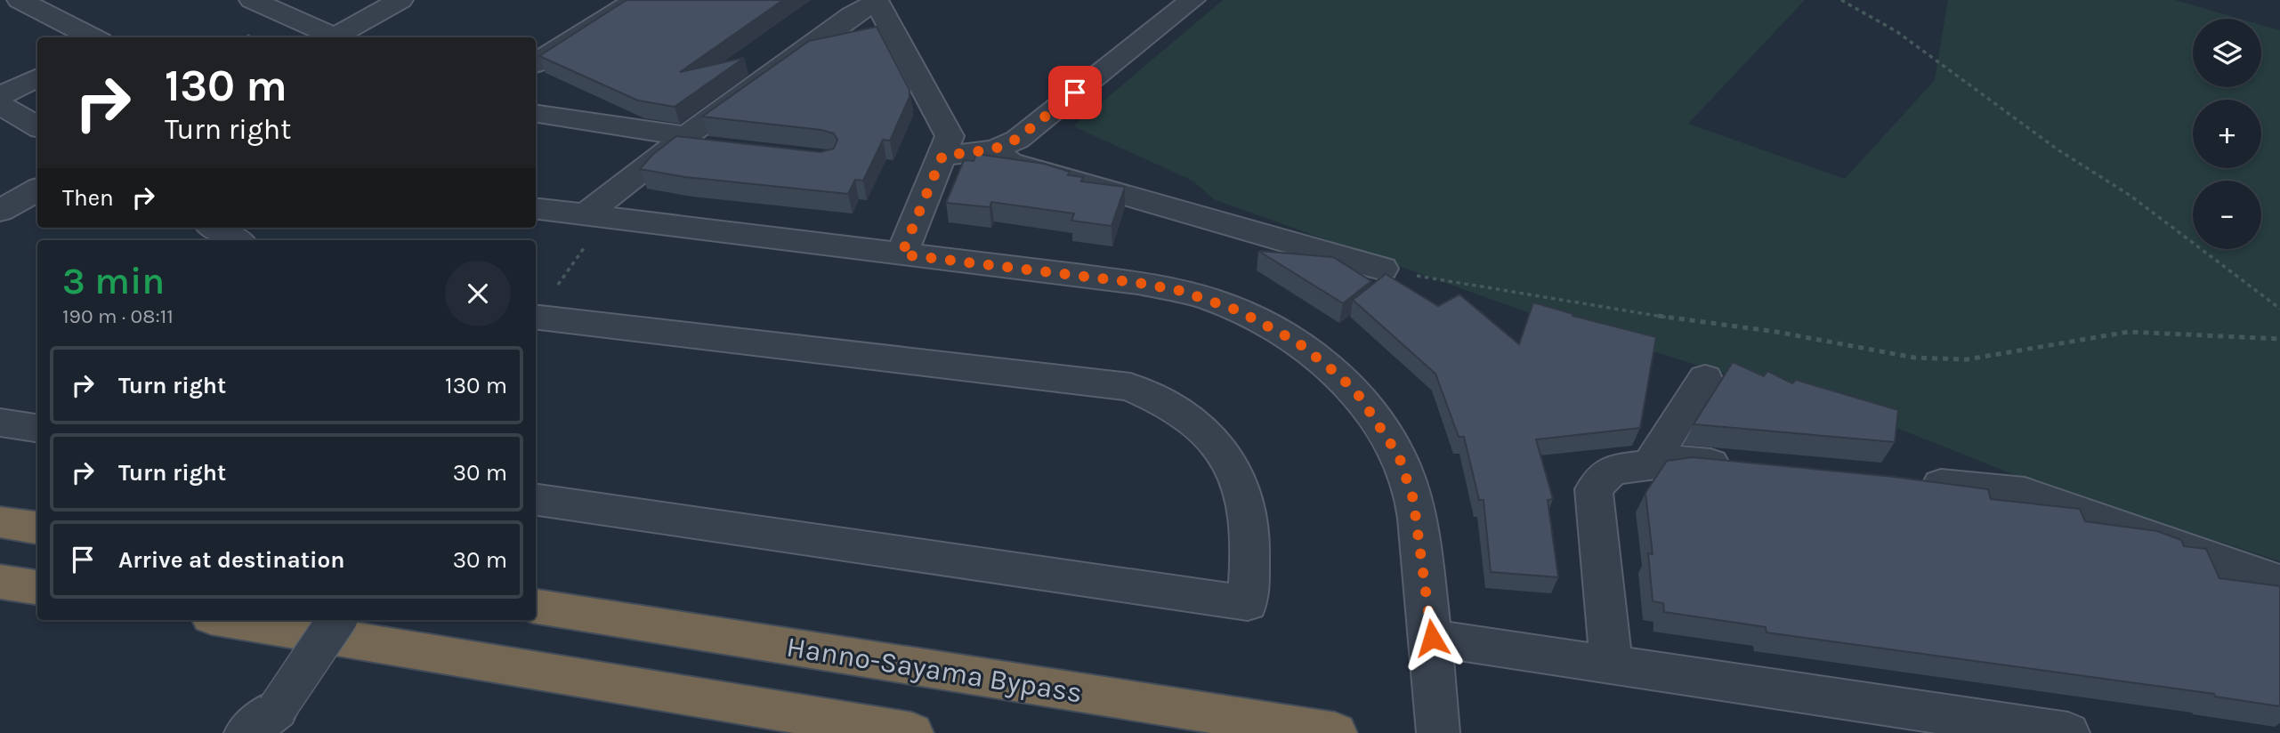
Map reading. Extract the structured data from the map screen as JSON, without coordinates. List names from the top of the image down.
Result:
{
  "streets": {
    "highway": ["Hanno-Sayama Bypass"]
  },
  "page": {
    "map_buttons": ["+", "−"],
    "turn": ["130 m", "Turn right"],
    "then": "Then",
    "heading": ["3 min", "190 m · 08:11"],
    "list": [
      {
        "name": "Turn right",
        "value": "130 m"
      },
      {
        "name": "Turn right",
        "value": "30 m"
      },
      {
        "name": "Arrive at destination",
        "value": "30 m"
      }
    ]
  }
}
